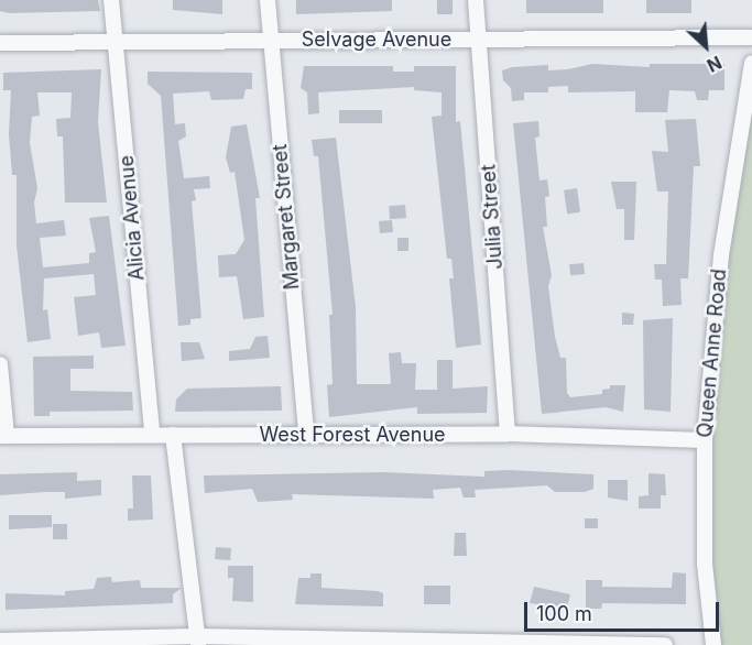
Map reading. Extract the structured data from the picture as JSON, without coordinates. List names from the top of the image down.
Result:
{
  "streets": {
    "street": [
      "Selvage Avenue",
      "Margaret Street",
      "Julia Street",
      "Alicia Avenue",
      "Queen Anne Road",
      "West Forest Avenue"
    ]
  },
  "crossings": [
    ["Selvage Avenue", "Margaret Street"],
    ["Selvage Avenue", "Julia Street"],
    ["Selvage Avenue", "Alicia Avenue"],
    ["Margaret Street", "West Forest Avenue"],
    ["Julia Street", "West Forest Avenue"],
    ["Alicia Avenue", "West Forest Avenue"],
    ["Queen Anne Road", "West Forest Avenue"]
  ],
  "scale_bar": "100 m",
  "north": "bottom right"
}
